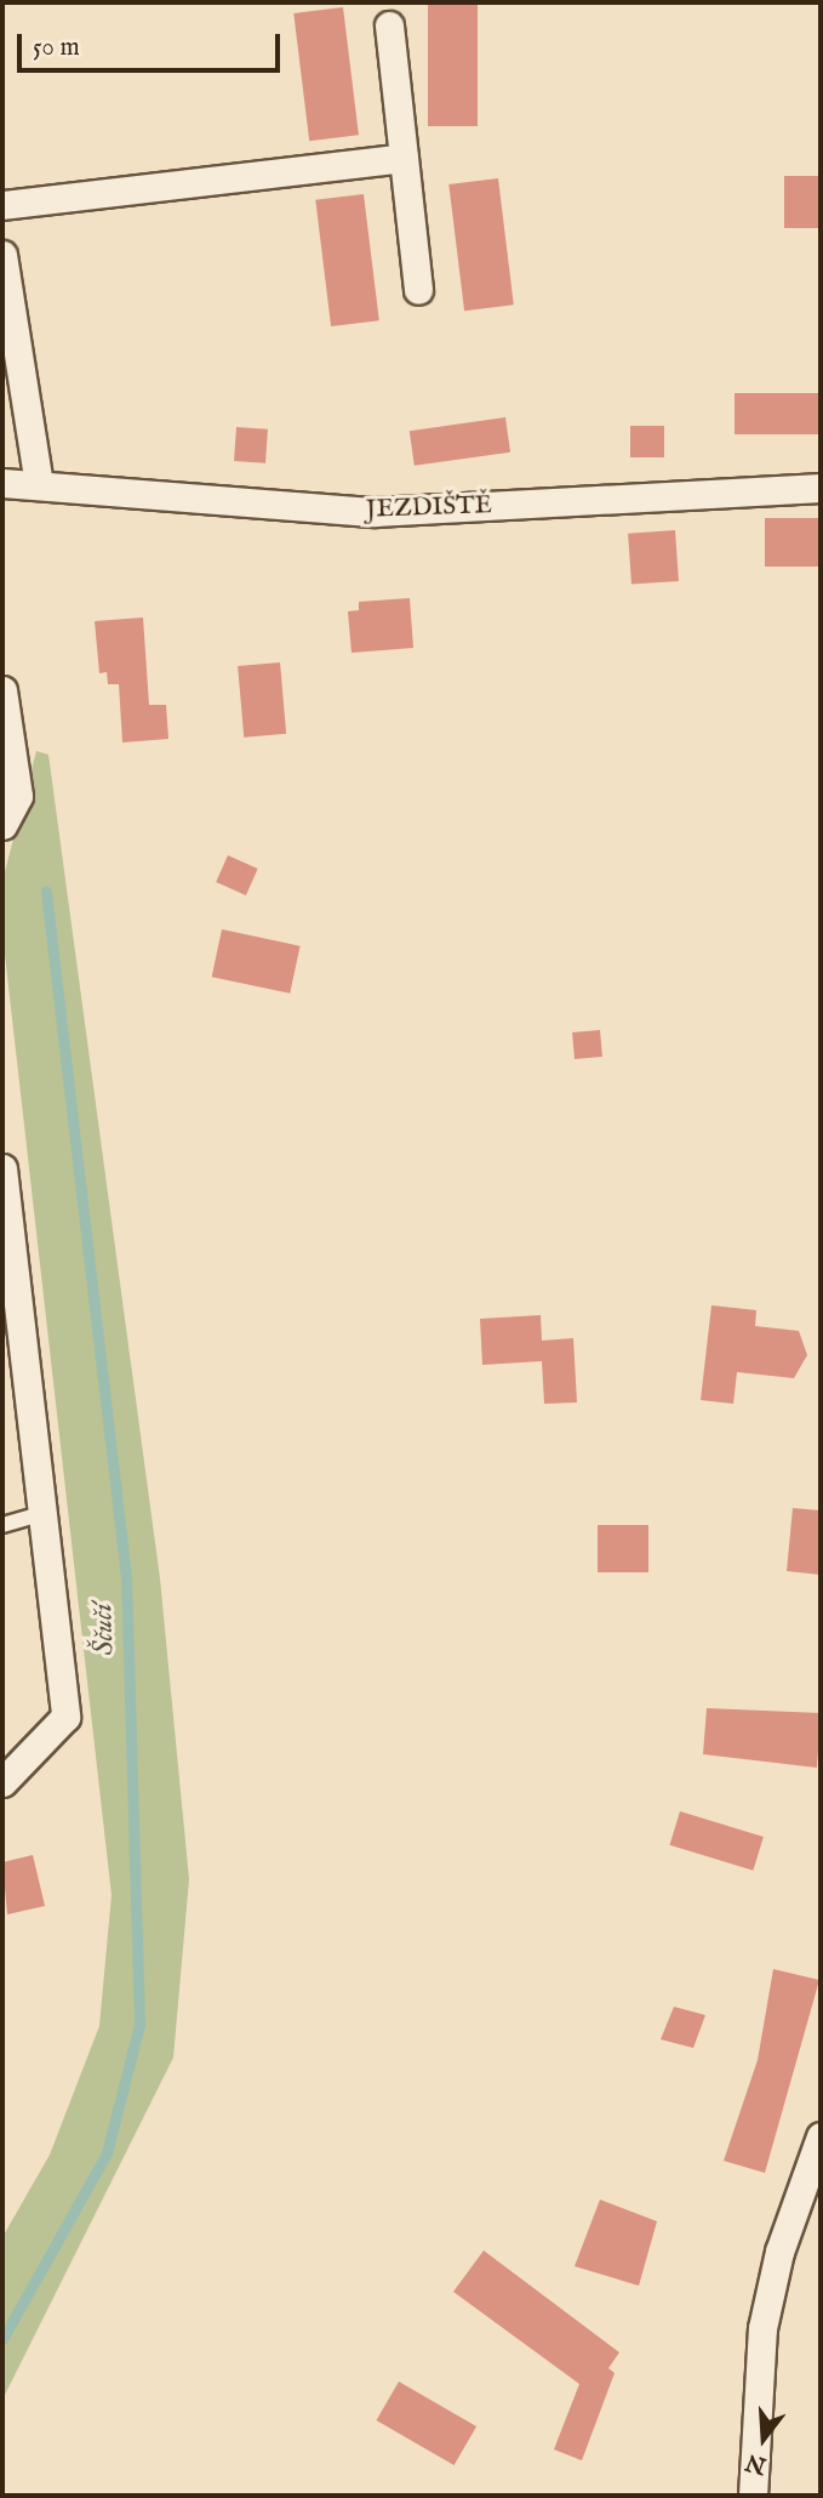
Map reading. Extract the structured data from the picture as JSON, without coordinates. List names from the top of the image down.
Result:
{
  "streets": {
    "street": ["JEZDIŠTĚ"]
  },
  "water": ["Ščučí"],
  "scale_bar": "50 m",
  "north": "bottom"
}
